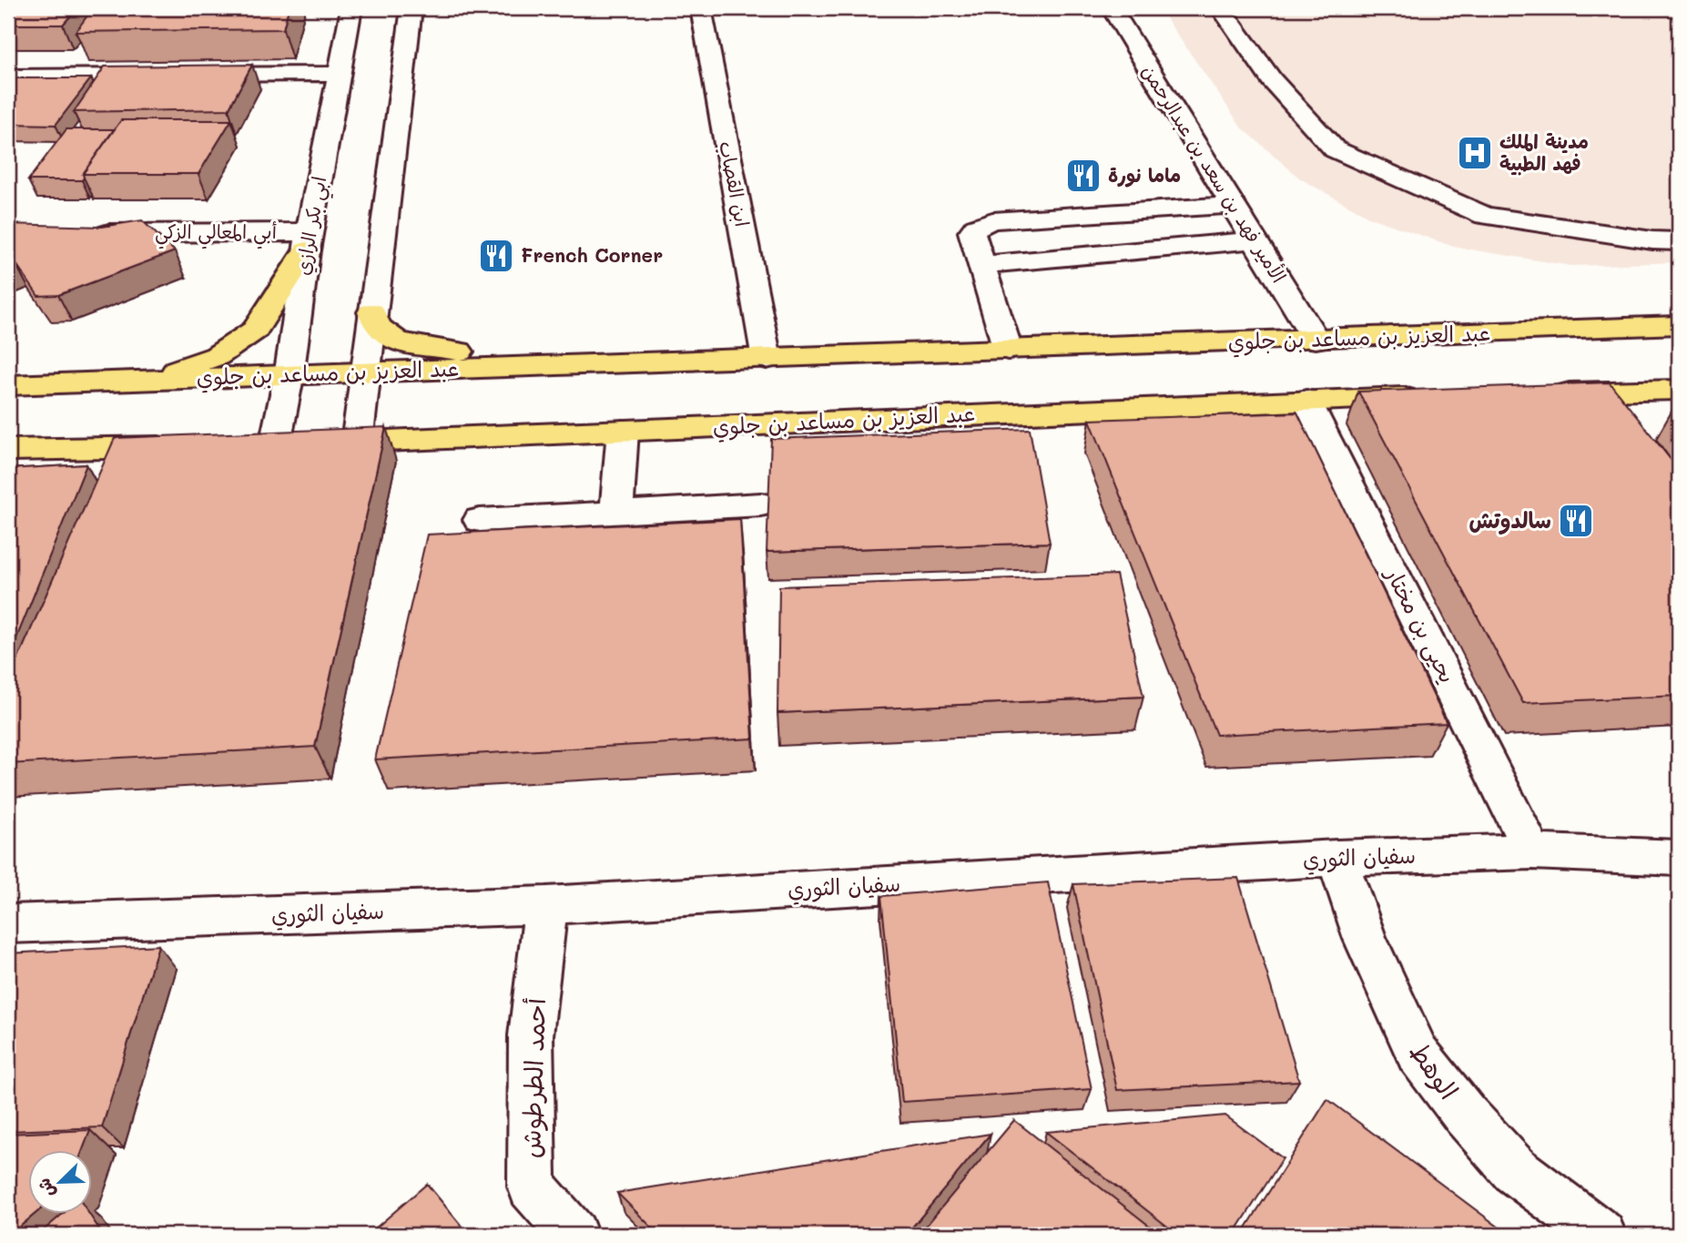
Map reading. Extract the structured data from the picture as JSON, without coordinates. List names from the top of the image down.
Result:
{
  "streets": {
    "main road": ["عبد العزيز بن مساعد بن جلوي"],
    "street": [
      "الأمير فهد بن سعد بن عبدالرحمن",
      "ابن القصاب",
      "ابي بكر الرازي",
      "أبي المعالي الزكي",
      "يحيى بن مختار",
      "سفيان الثوري",
      "الوهط",
      "أحمد الطرطوش"
    ]
  },
  "crossings": [
    ["الأمير فهد بن سعد بن عبدالرحمن", "عبد العزيز بن مساعد بن جلوي"],
    ["ابن القصاب", "عبد العزيز بن مساعد بن جلوي"],
    ["ابي بكر الرازي", "أبي المعالي الزكي"],
    ["ابي بكر الرازي", "عبد العزيز بن مساعد بن جلوي"],
    ["عبد العزيز بن مساعد بن جلوي", "يحيى بن مختار"],
    ["يحيى بن مختار", "سفيان الثوري"],
    ["سفيان الثوري", "الوهط"],
    ["سفيان الثوري", "أحمد الطرطوش"]
  ],
  "places": {
    "hospital": ["مدينة الملك فهد الطبية"],
    "restaurant": ["ماما نورة", "French Corner", "سالدوتش"]
  },
  "north": "bottom left"
}
